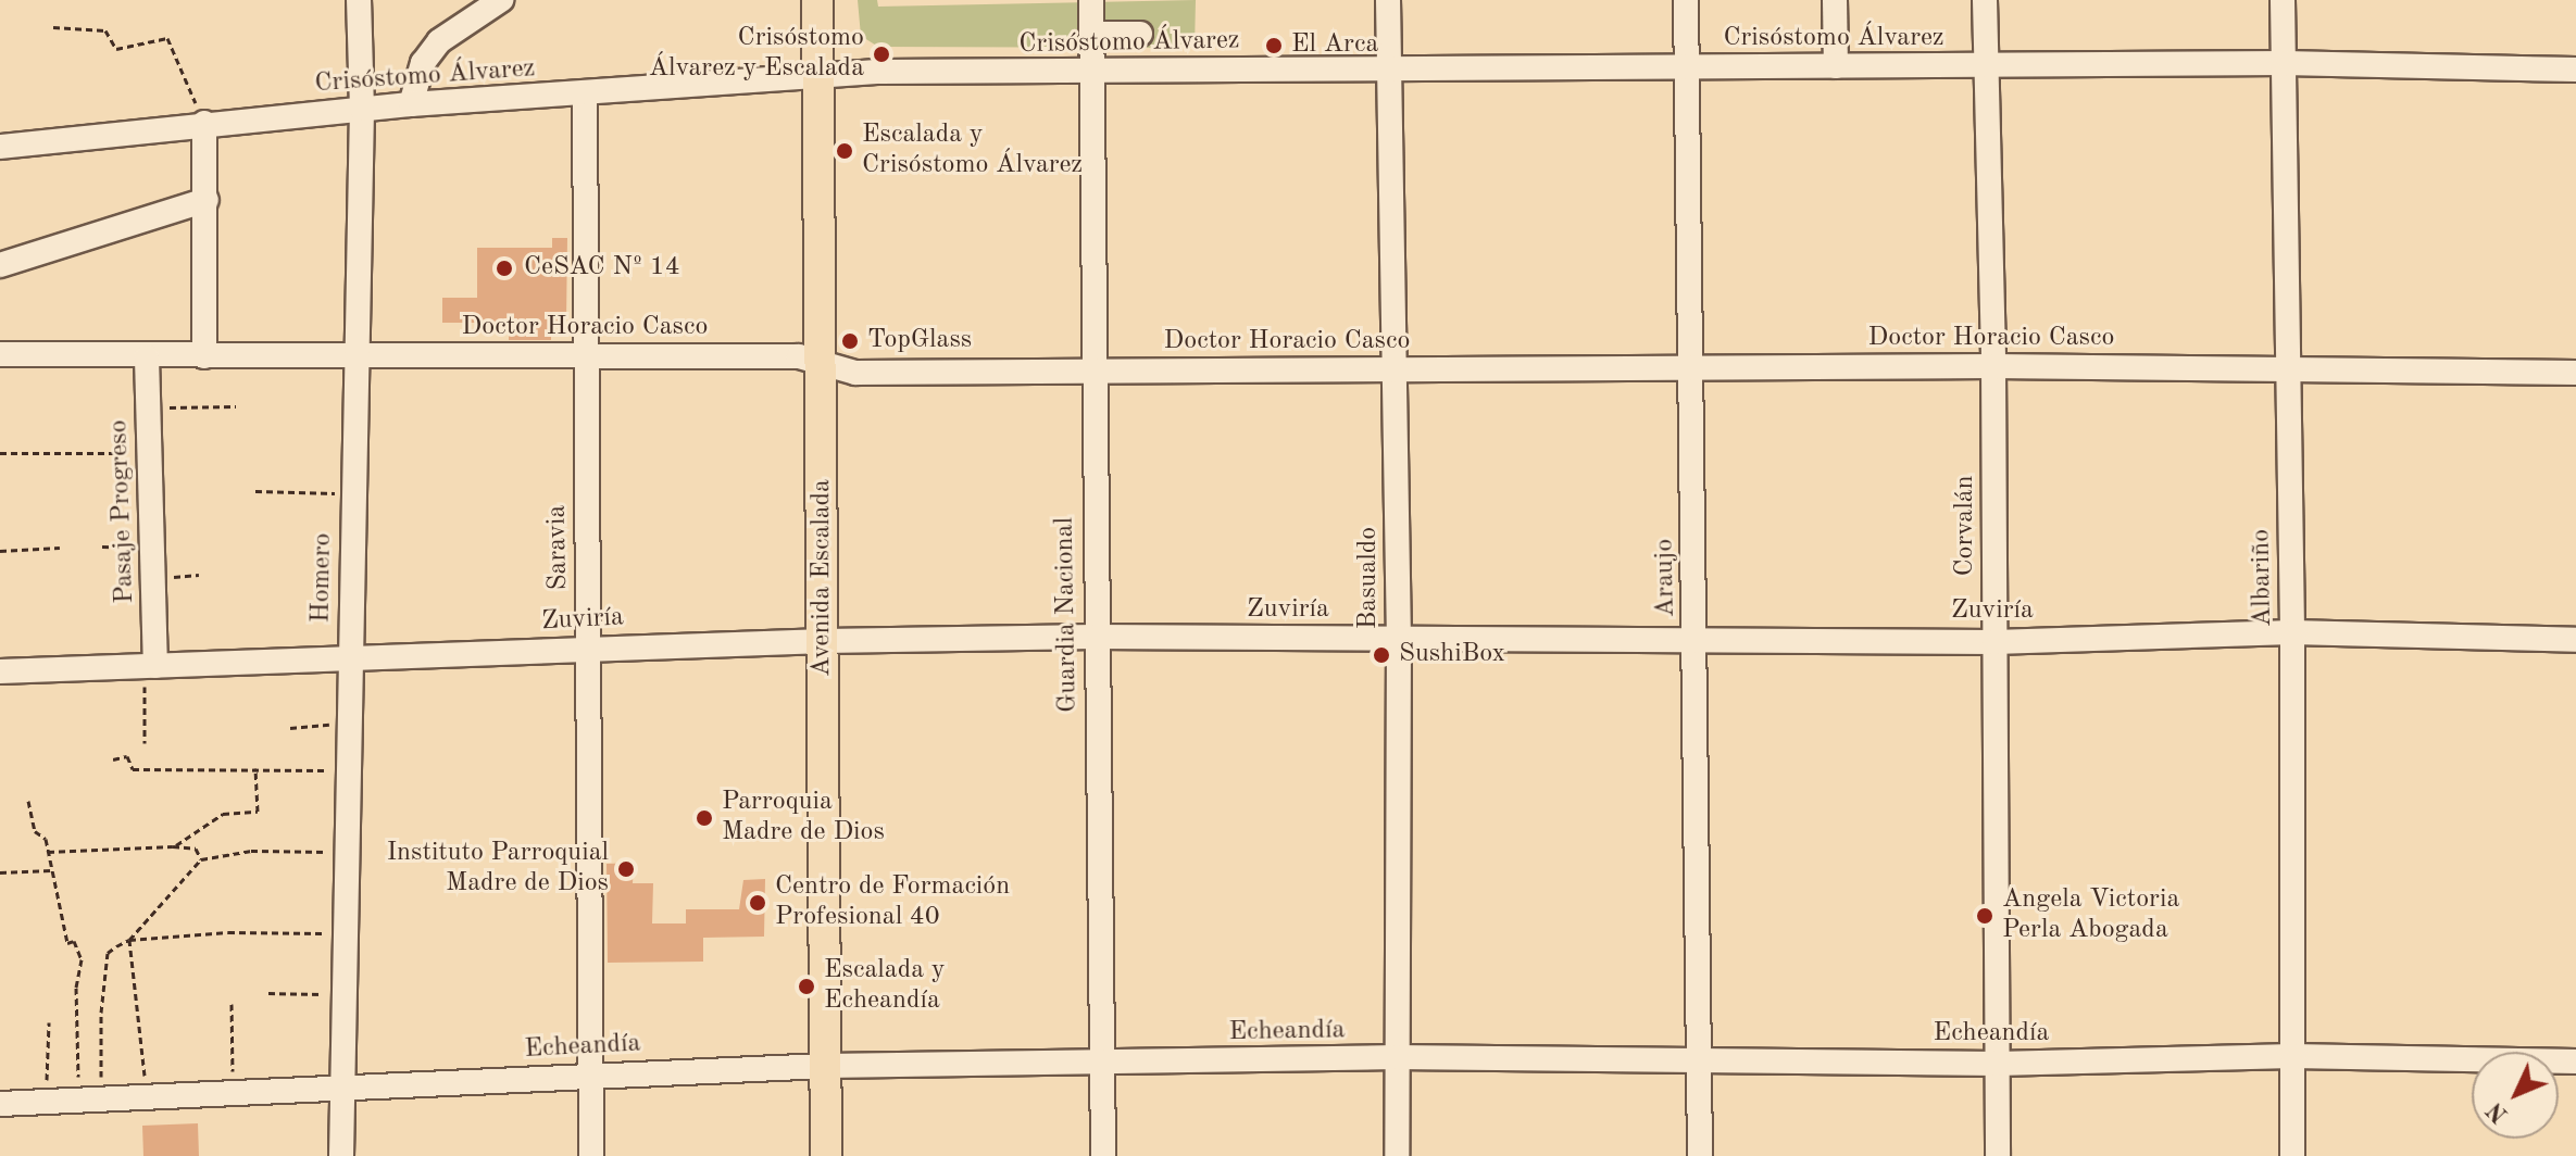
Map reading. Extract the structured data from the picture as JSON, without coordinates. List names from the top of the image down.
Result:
{
  "streets": {
    "main road": ["Avenida Escalada"],
    "street": [
      "Crisóstomo Álvarez",
      "Doctor Horacio Casco",
      "Pasaje Progreso",
      "Corvalán",
      "Saravia",
      "Homero",
      "Basualdo",
      "Araujo",
      "Albariño",
      "Zuviría",
      "Guardia Nacional",
      "Echeandía"
    ]
  },
  "crossings": [
    ["Crisóstomo Álvarez", "Corvalán"],
    ["Crisóstomo Álvarez", "Saravia"],
    ["Crisóstomo Álvarez", "Homero"],
    ["Crisóstomo Álvarez", "Avenida Escalada"],
    ["Crisóstomo Álvarez", "Basualdo"],
    ["Crisóstomo Álvarez", "Araujo"],
    ["Crisóstomo Álvarez", "Albariño"],
    ["Crisóstomo Álvarez", "Guardia Nacional"],
    ["Doctor Horacio Casco", "Pasaje Progreso"],
    ["Doctor Horacio Casco", "Corvalán"],
    ["Doctor Horacio Casco", "Saravia"],
    ["Doctor Horacio Casco", "Homero"],
    ["Doctor Horacio Casco", "Avenida Escalada"],
    ["Doctor Horacio Casco", "Basualdo"],
    ["Doctor Horacio Casco", "Araujo"],
    ["Doctor Horacio Casco", "Albariño"],
    ["Doctor Horacio Casco", "Guardia Nacional"],
    ["Pasaje Progreso", "Zuviría"],
    ["Corvalán", "Zuviría"],
    ["Corvalán", "Echeandía"],
    ["Saravia", "Zuviría"],
    ["Saravia", "Echeandía"],
    ["Homero", "Zuviría"],
    ["Homero", "Echeandía"],
    ["Avenida Escalada", "Zuviría"],
    ["Avenida Escalada", "Echeandía"],
    ["Basualdo", "Zuviría"],
    ["Basualdo", "Echeandía"],
    ["Araujo", "Zuviría"],
    ["Araujo", "Echeandía"],
    ["Albariño", "Zuviría"],
    ["Albariño", "Echeandía"],
    ["Zuviría", "Guardia Nacional"],
    ["Guardia Nacional", "Echeandía"]
  ],
  "places": [
    "El Arca",
    "Crisóstomo Álvarez y Escalada",
    "Escalada y Crisóstomo Álvarez",
    "CeSAC Nº 14",
    "TopGlass",
    "SushiBox",
    "Parroquia Madre de Dios",
    "Instituto Parroquial Madre de Dios",
    "Centro de Formación Profesional 40",
    "Angela Victoria Perla Abogada",
    "Escalada y Echeandía"
  ],
  "north": "bottom left"
}
